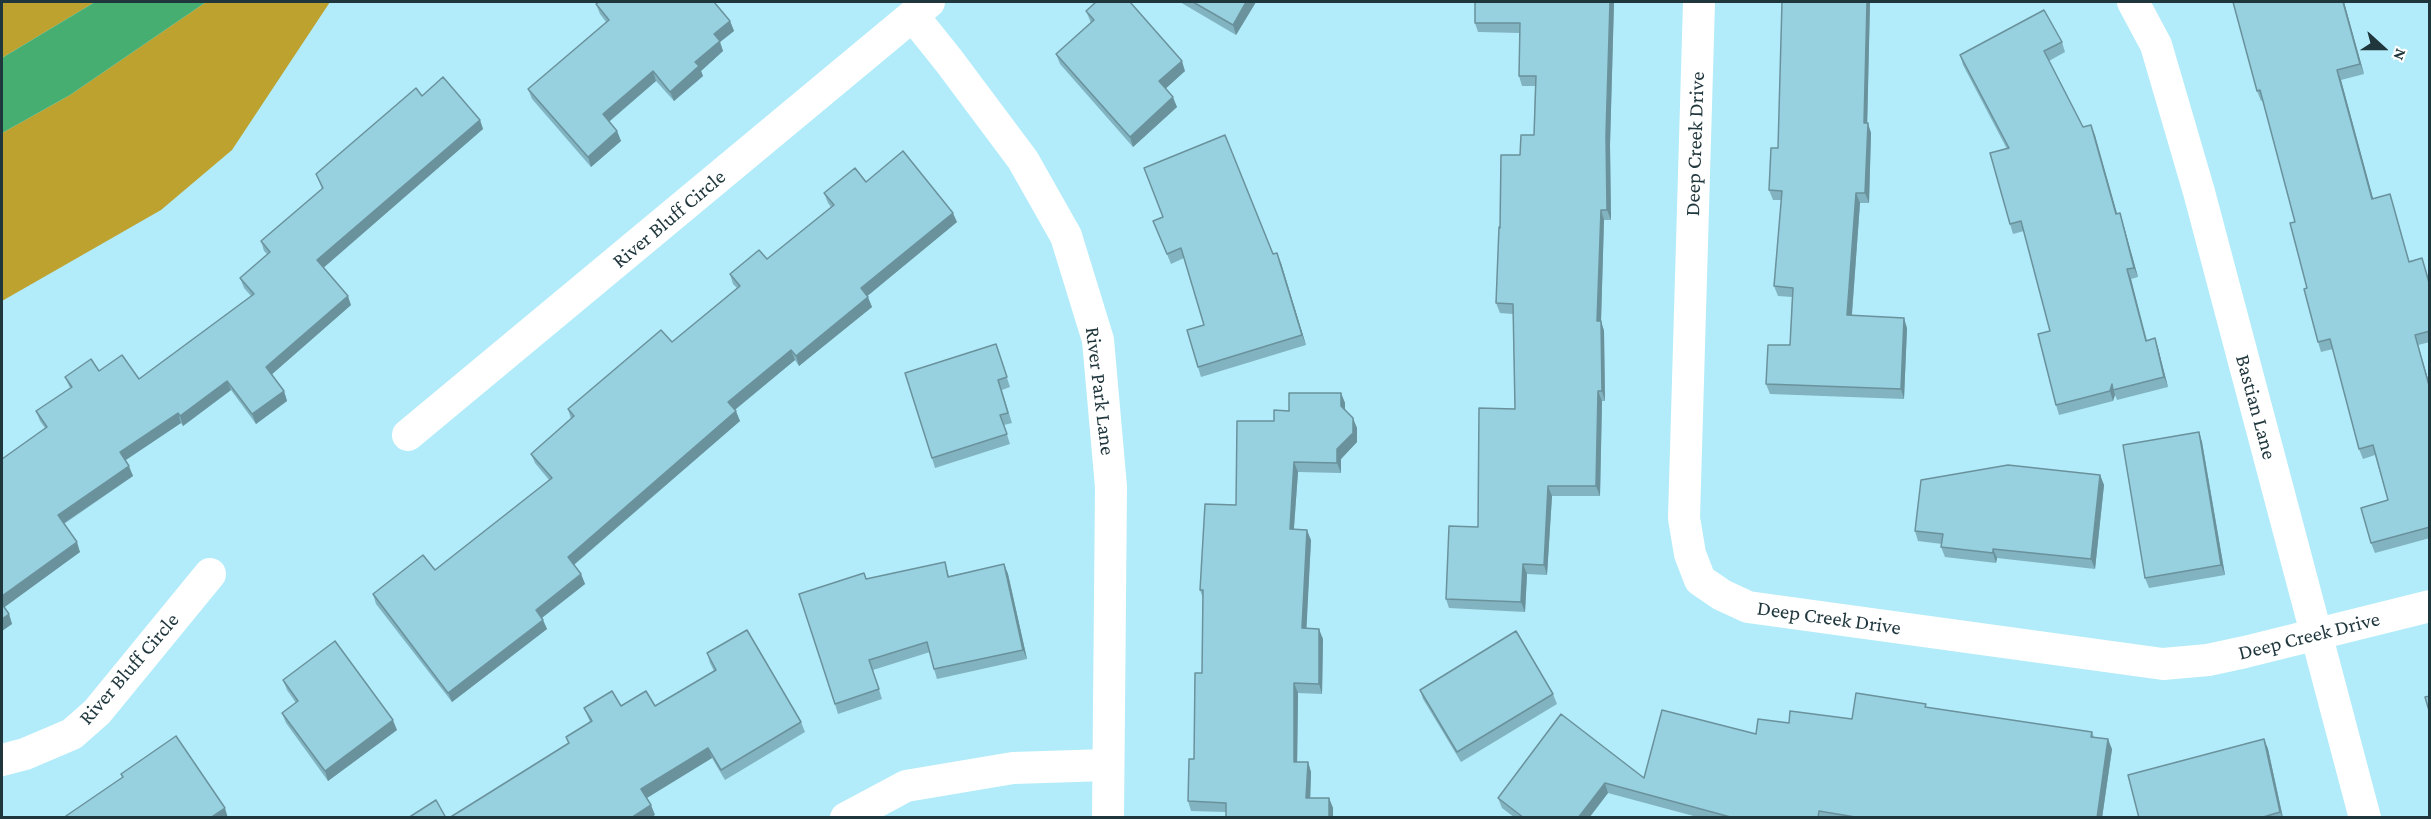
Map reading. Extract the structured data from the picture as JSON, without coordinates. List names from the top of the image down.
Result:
{
  "streets": {
    "street": [
      "Deep Creek Drive",
      "River Bluff Circle",
      "River Park Lane",
      "Bastian Lane"
    ]
  },
  "crossings": [
    ["Deep Creek Drive", "Bastian Lane"],
    ["River Bluff Circle", "River Park Lane"]
  ],
  "north": "right"
}
